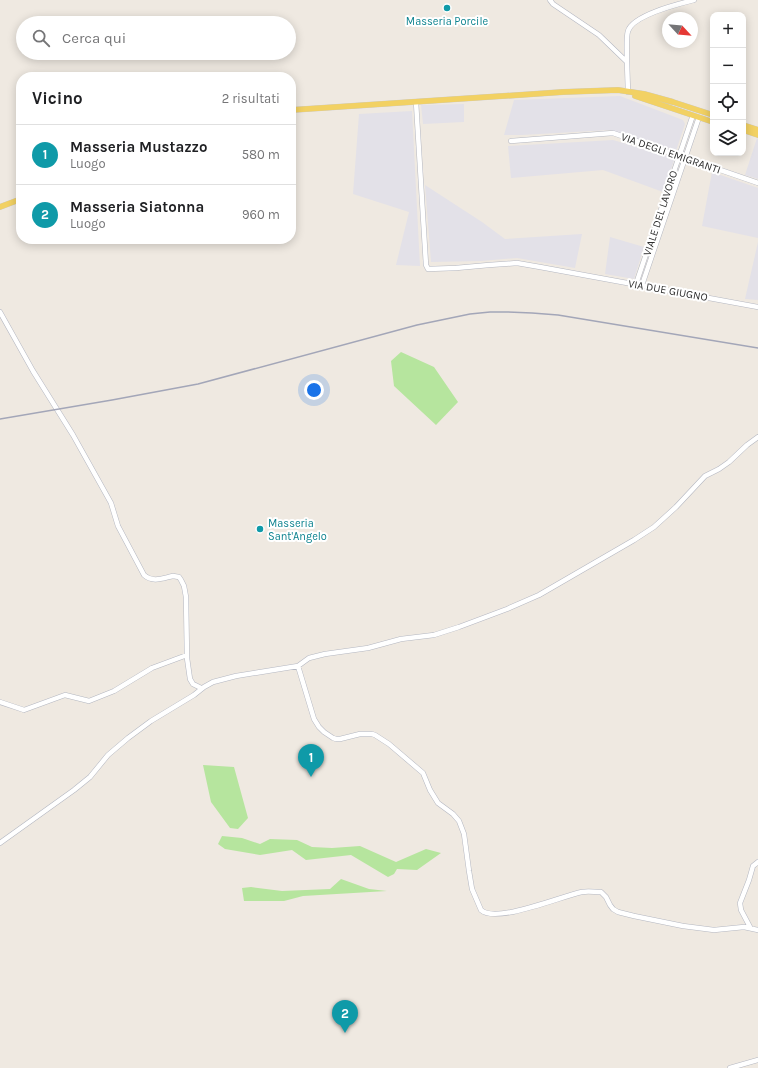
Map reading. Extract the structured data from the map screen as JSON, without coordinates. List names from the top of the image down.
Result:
{
  "streets": {
    "street": ["VIA DEGLI EMIGRANTI", "VIALE DEL LAVORO", "VIA DUE GIUGNO"]
  },
  "crossings": [
    ["VIA DEGLI EMIGRANTI", "VIALE DEL LAVORO"],
    ["VIALE DEL LAVORO", "VIA DUE GIUGNO"]
  ],
  "places": ["Masseria Porcile", "Masseria Sant'Angelo"],
  "north": "bottom right",
  "page": {
    "map_buttons": ["+", "−"],
    "search": "Cerca qui",
    "heading": ["Vicino", "2 risultati"],
    "list": [
      {
        "mark": "1",
        "name": "Masseria Mustazzo",
        "note": "Luogo",
        "value": "580 m"
      },
      {
        "mark": "2",
        "name": "Masseria Siatonna",
        "note": "Luogo",
        "value": "960 m"
      }
    ],
    "pins": ["1", "2"]
  }
}
